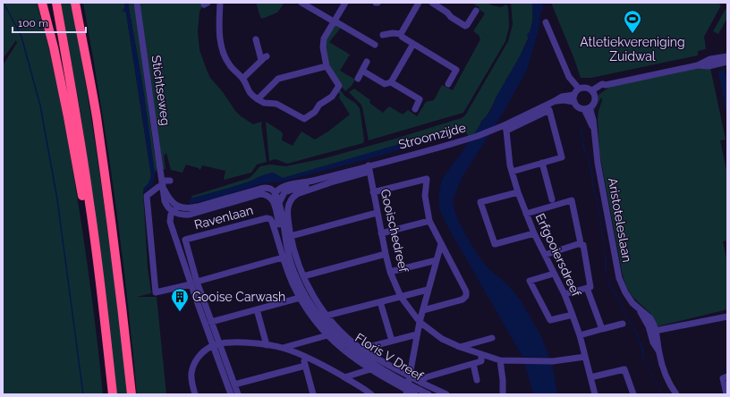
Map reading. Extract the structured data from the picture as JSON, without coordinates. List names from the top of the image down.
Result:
{
  "streets": {
    "street": [
      "Stichtseweg",
      "Stroomzijde",
      "Ravenlaan",
      "Aristoteleslaan",
      "Gooischedreef",
      "Erfgooiersdreef",
      "Floris V Dreef"
    ]
  },
  "crossings": [
    ["Stroomzijde", "Aristoteleslaan"],
    ["Stroomzijde", "Gooischedreef"],
    ["Stroomzijde", "Erfgooiersdreef"],
    ["Stroomzijde", "Floris V Dreef"],
    ["Ravenlaan", "Floris V Dreef"],
    ["Gooischedreef", "Erfgooiersdreef"]
  ],
  "places": {
    "sports": ["Atletiekvereniging Zuidwal"],
    "building": ["Gooise Carwash"]
  },
  "scale_bar": "100 m"
}
